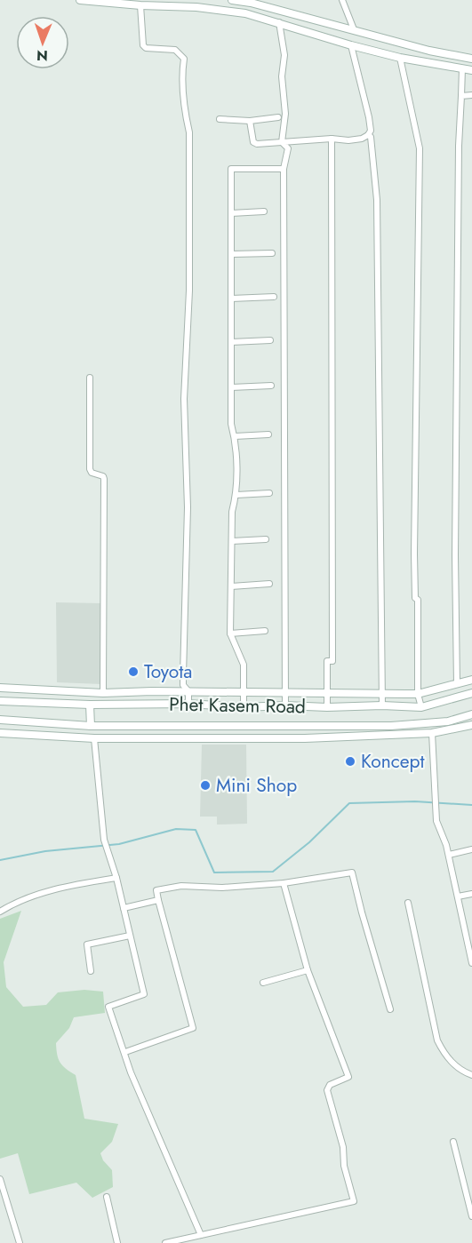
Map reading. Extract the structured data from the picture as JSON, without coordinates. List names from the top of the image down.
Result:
{
  "streets": {
    "main road": ["Phet Kasem Road"]
  },
  "places": ["Toyota", "Koncept", "Mini Shop"],
  "north": "bottom"
}
